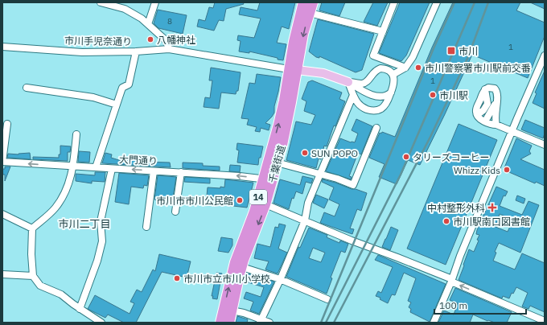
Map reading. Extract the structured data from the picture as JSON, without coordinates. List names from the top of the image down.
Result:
{
  "streets": {
    "highway": ["千葉街道", "14"],
    "street": ["市川手児奈通り", "大門通り"]
  },
  "crossings": [
    ["市川手児奈通り", "千葉街道"],
    ["大門通り", "千葉街道"]
  ],
  "one_way": ["大門通り"],
  "districts": ["市川二丁目"],
  "places": {
    "other": [
      "八幡神社",
      "市川警察署市川駅前交番",
      "市川駅",
      "SUN POPO",
      "タリーズコーヒー",
      "Whizz Kids",
      "市川市市川公民館",
      "市川駅南口図書館",
      "市川市立市川小学校"
    ],
    "transit": ["市川"],
    "health": ["中村整形外科"]
  },
  "house_numbers": ["8", "1", "1"],
  "scale_bar": "100 m"
}
